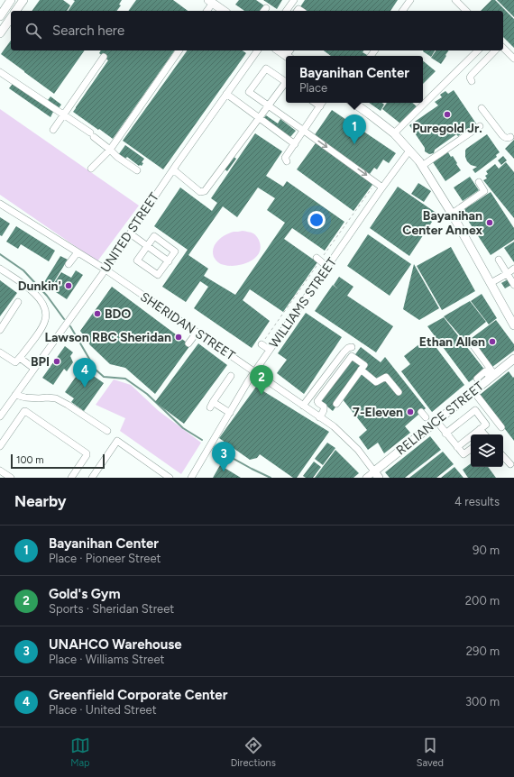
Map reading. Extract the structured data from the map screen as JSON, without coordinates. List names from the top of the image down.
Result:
{
  "streets": {
    "main road": ["RELIANCE STREET"],
    "street": ["UNITED STREET", "WILLIAMS STREET", "SHERIDAN STREET"]
  },
  "crossings": [
    ["UNITED STREET", "SHERIDAN STREET"],
    ["WILLIAMS STREET", "SHERIDAN STREET"],
    ["SHERIDAN STREET", "RELIANCE STREET"]
  ],
  "places": [
    "Puregold Jr.",
    "Bayanihan Center Annex",
    "Dunkin'",
    "BDO",
    "Lawson RBC Sheridan",
    "Ethan Allen",
    "BPI",
    "7-Eleven"
  ],
  "scale_bar": "100 m",
  "page": {
    "search": "Search here",
    "popup": ["Bayanihan Center", "Place"],
    "pins": [
      "1",
      "4",
      "2",
      "3"
    ],
    "scale": "100 m",
    "heading": ["Nearby", "4 results"],
    "list": [
      {
        "mark": "1",
        "name": "Bayanihan Center",
        "note": "Place · Pioneer Street",
        "value": "90 m"
      },
      {
        "mark": "2",
        "name": "Gold's Gym",
        "note": "Sports · Sheridan Street",
        "value": "200 m"
      },
      {
        "mark": "3",
        "name": "UNAHCO Warehouse",
        "note": "Place · Williams Street",
        "value": "290 m"
      },
      {
        "mark": "4",
        "name": "Greenfield Corporate Center",
        "note": "Place · United Street",
        "value": "300 m"
      }
    ],
    "nav": ["Map", "Directions", "Saved"]
  }
}
